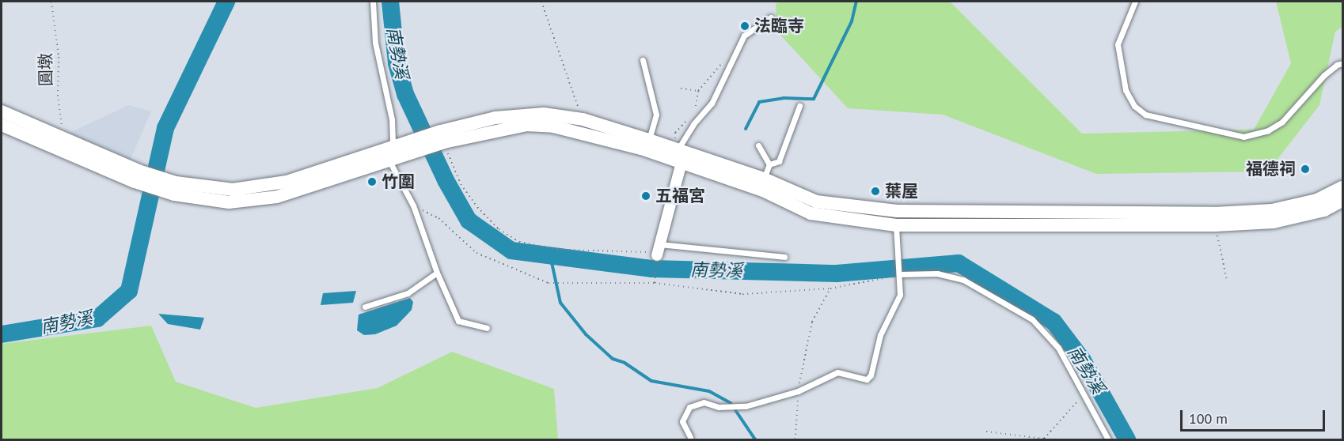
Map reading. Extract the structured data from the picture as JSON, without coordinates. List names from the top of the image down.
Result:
{
  "streets": {
    "path": ["圓墩"]
  },
  "water": ["南勢溪"],
  "places": [
    "法臨寺",
    "福德祠",
    "竹圍",
    "葉屋",
    "五福宮"
  ],
  "scale_bar": "100 m"
}
